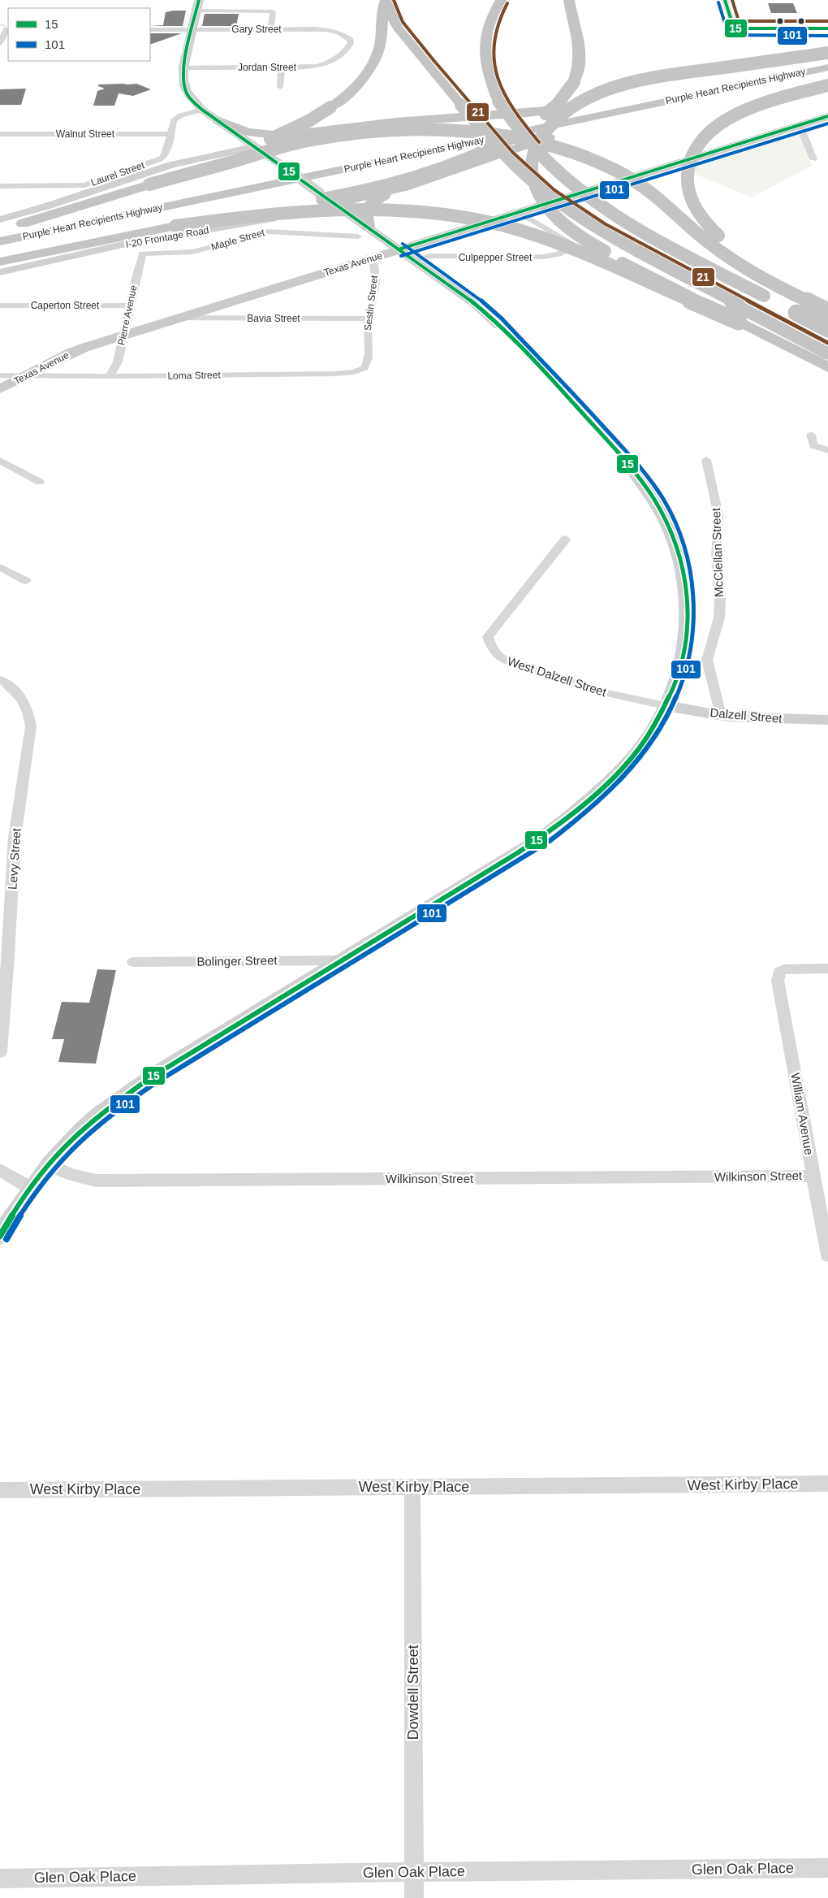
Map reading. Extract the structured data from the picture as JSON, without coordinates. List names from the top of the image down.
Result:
{
  "streets": {
    "highway": ["Purple Heart Recipients Highway"],
    "main road": ["I-20 Frontage Road", "Texas Avenue", "Dalzell Street"],
    "street": [
      "Gary Street",
      "Jordan Street",
      "Walnut Street",
      "Laurel Street",
      "Maple Street",
      "Culpepper Street",
      "Sestin Street",
      "Caperton Street",
      "Pierre Avenue",
      "Bavia Street",
      "Loma Street",
      "McClellan Street",
      "West Dalzell Street",
      "Levy Street",
      "Bolinger Street",
      "William Avenue",
      "Wilkinson Street",
      "West Kirby Place",
      "Dowdell Street",
      "Glen Oak Place"
    ]
  },
  "crossings": [
    ["Gary Street", "Jordan Street"],
    ["Walnut Street", "Laurel Street"],
    ["Maple Street", "Pierre Avenue"],
    ["Texas Avenue", "Sestin Street"],
    ["Texas Avenue", "Pierre Avenue"],
    ["Texas Avenue", "Bavia Street"],
    ["Texas Avenue", "Loma Street"],
    ["Sestin Street", "Bavia Street"],
    ["Sestin Street", "Loma Street"],
    ["Caperton Street", "Pierre Avenue"],
    ["Pierre Avenue", "Loma Street"],
    ["McClellan Street", "Dalzell Street"],
    ["West Dalzell Street", "Dalzell Street"],
    ["William Avenue", "Wilkinson Street"],
    ["West Kirby Place", "Dowdell Street"],
    ["Dowdell Street", "Glen Oak Place"]
  ],
  "lines": ["transit line 15", "transit line 21", "transit line 101"],
  "legend": ["15", "101"]
}
